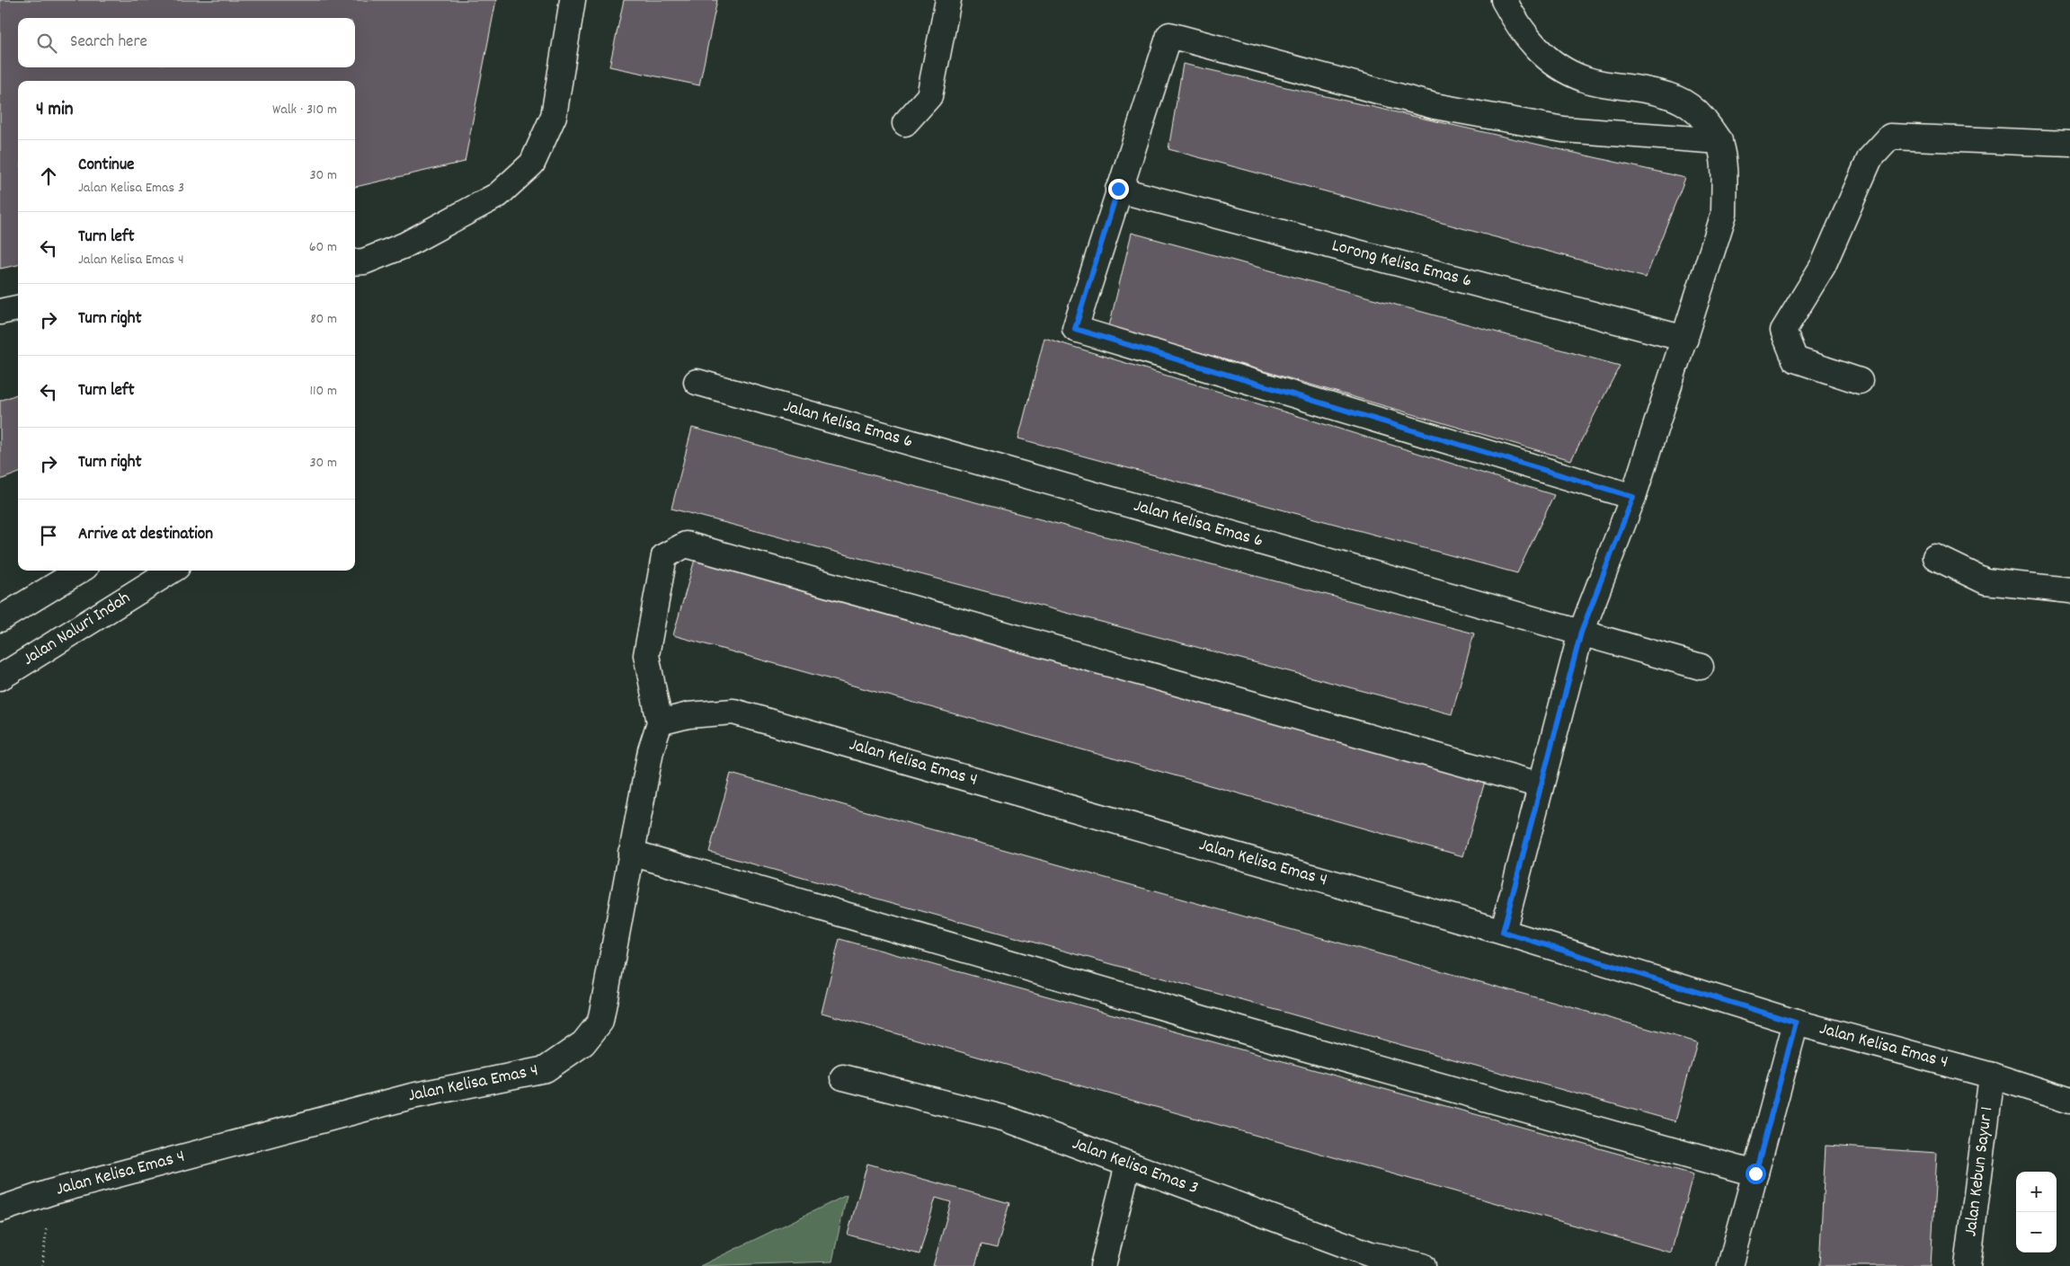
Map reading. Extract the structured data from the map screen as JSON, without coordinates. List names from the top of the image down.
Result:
{
  "streets": {
    "street": [
      "Lorong Kelisa Emas 6",
      "Jalan Kelisa Emas 6",
      "Jalan Naluri Indah",
      "Jalan Kelisa Emas 4",
      "Jalan Kelisa Emas 3",
      "Jalan Kebun Sayur 1"
    ]
  },
  "crossings": [
    ["Jalan Kelisa Emas 4", "Jalan Kebun Sayur 1"]
  ],
  "page": {
    "search": "Search here",
    "heading": ["4 min", "Walk · 310 m"],
    "list": [
      ["Continue", "Jalan Kelisa Emas 3", "30 m"],
      ["Turn left", "Jalan Kelisa Emas 4", "60 m"],
      ["Turn right", "80 m"],
      ["Turn left", "110 m"],
      ["Turn right", "30 m"],
      "Arrive at destination"
    ],
    "map_buttons": ["+", "−"]
  }
}
